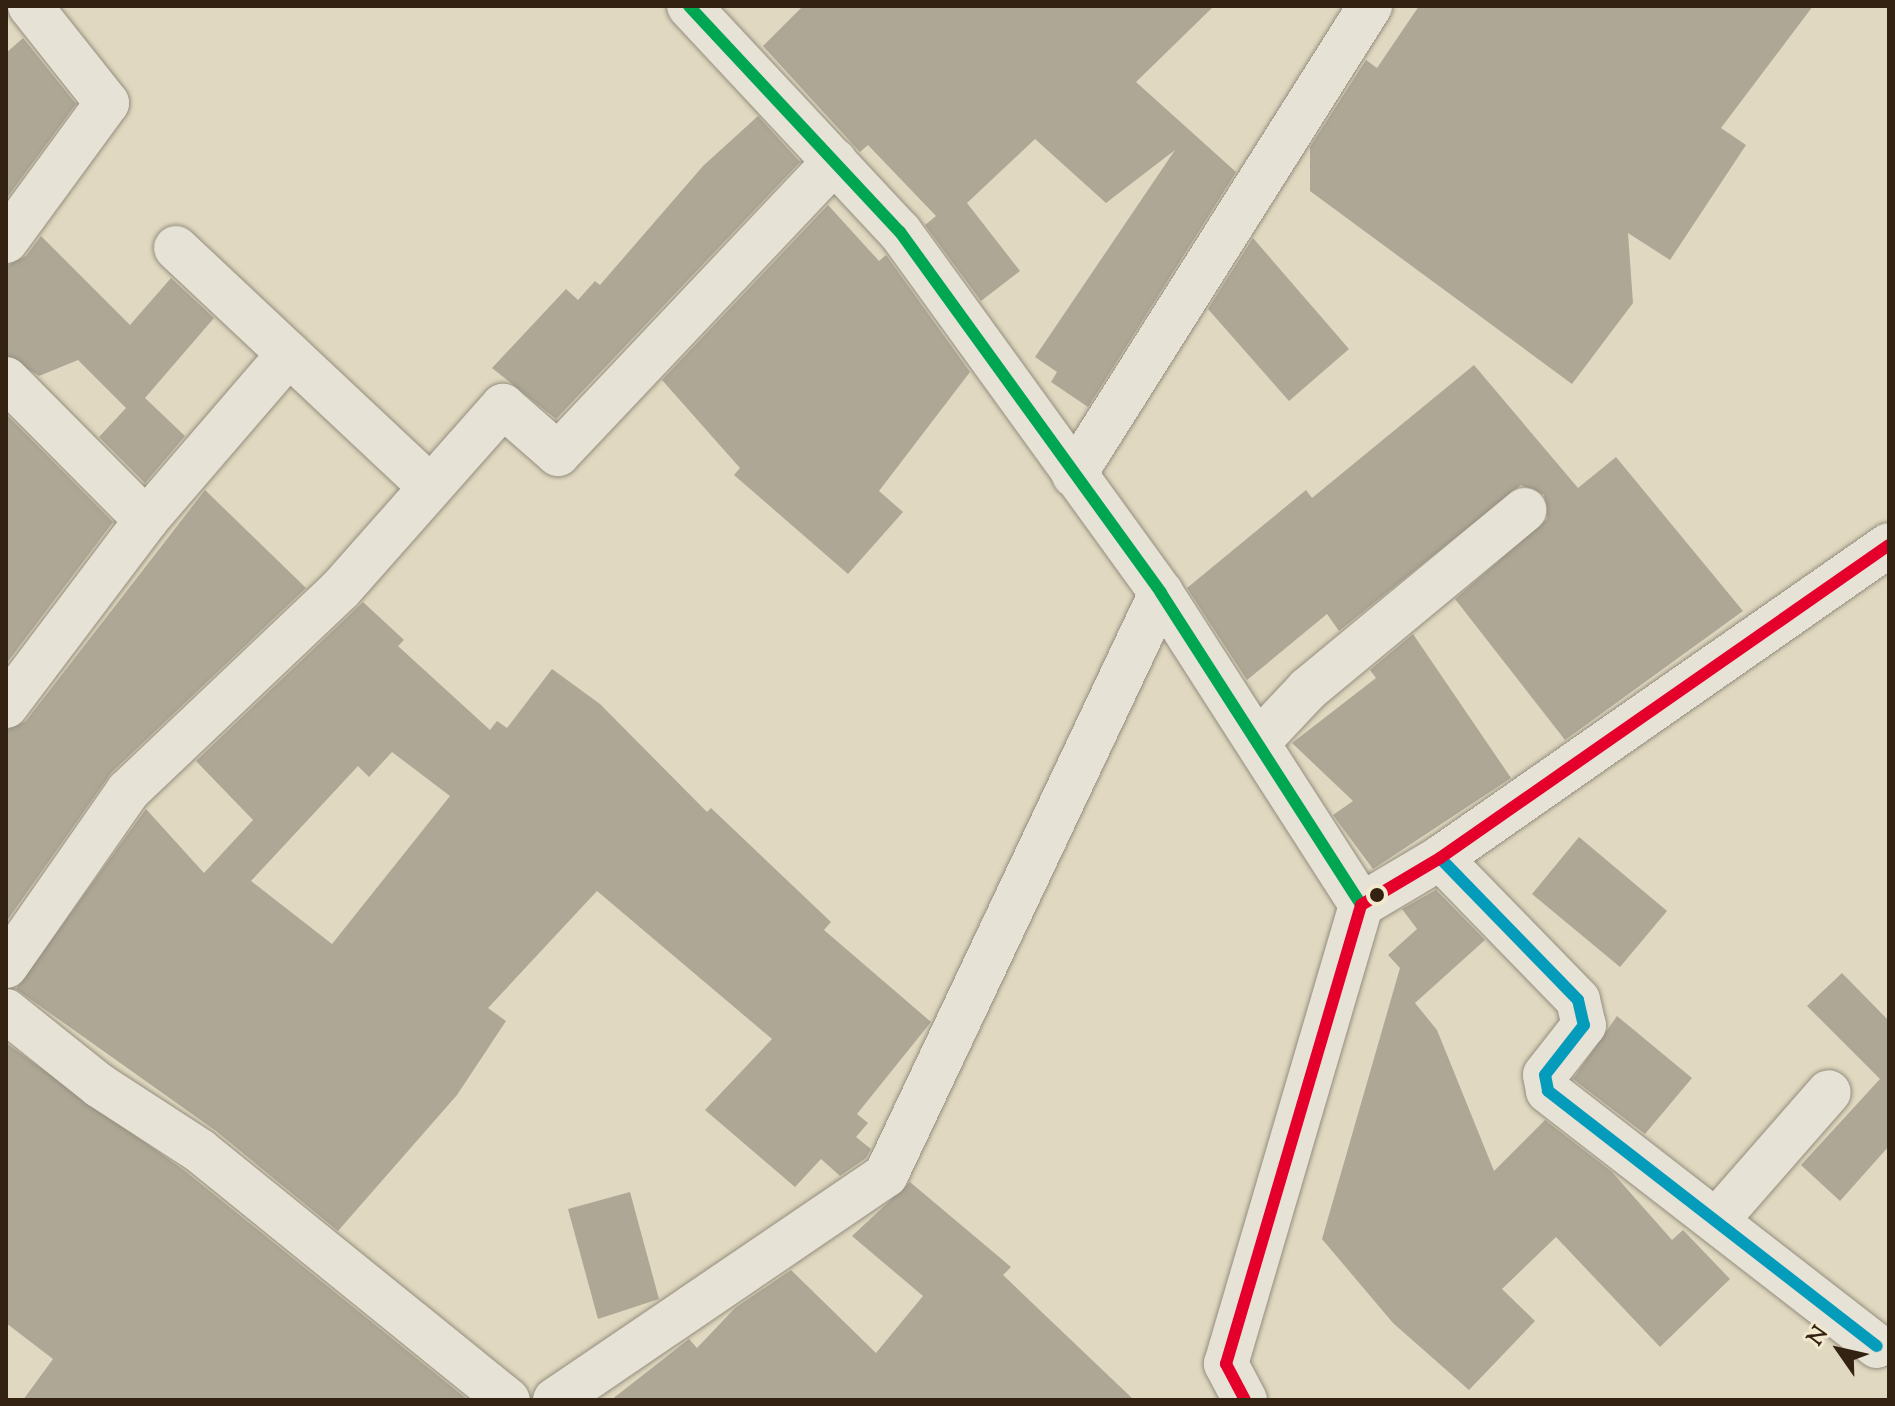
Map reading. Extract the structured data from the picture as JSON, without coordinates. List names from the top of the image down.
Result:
{
  "north": "top left"
}
